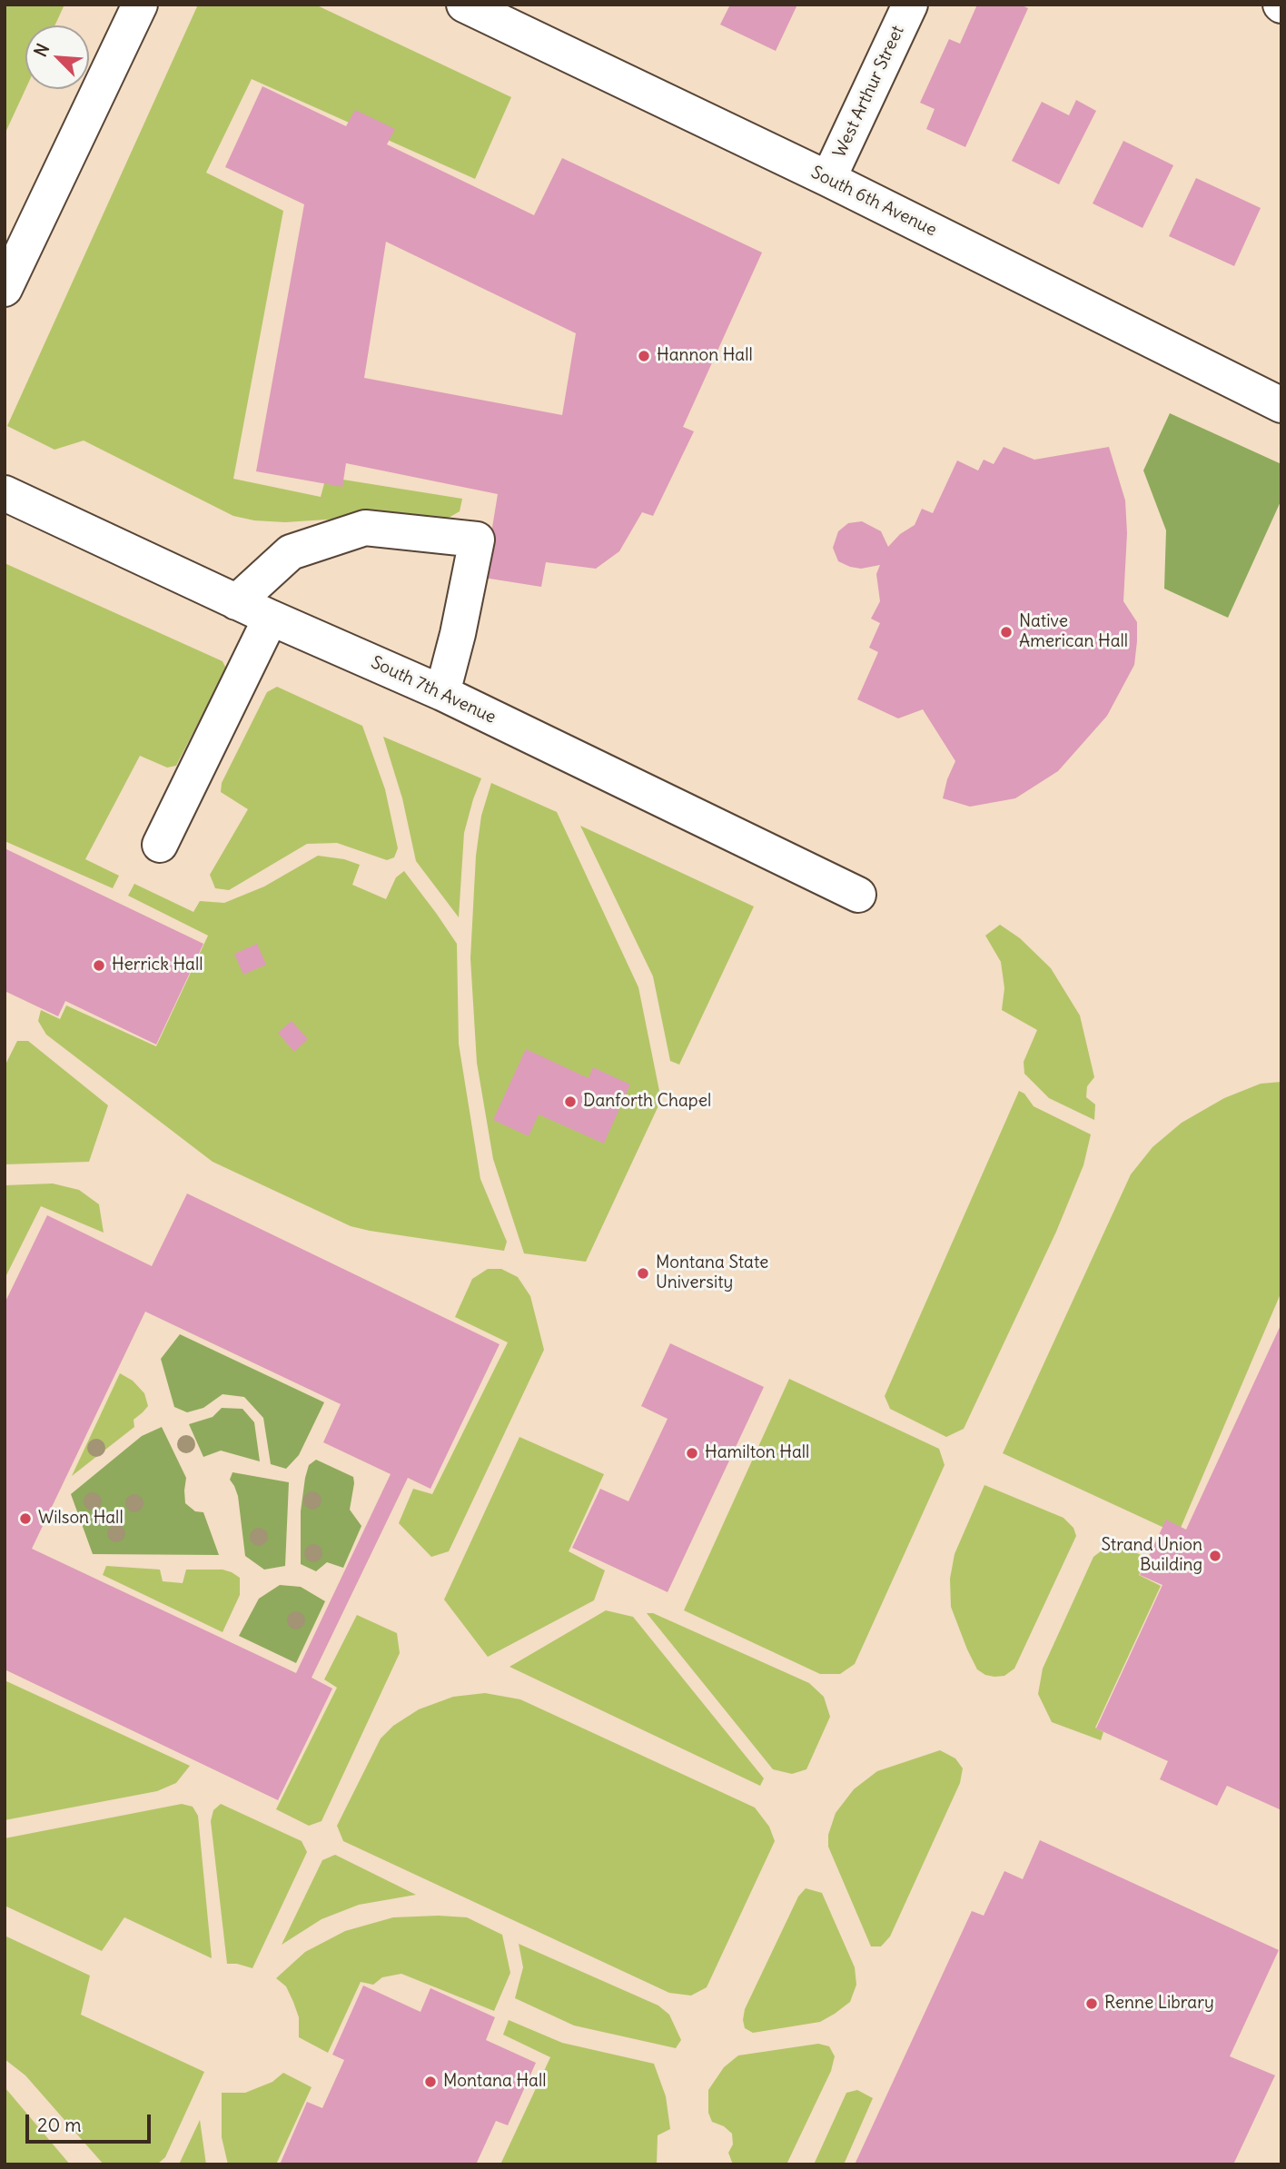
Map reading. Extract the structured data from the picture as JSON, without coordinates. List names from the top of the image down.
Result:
{
  "streets": {
    "street": ["West Arthur Street", "South 6th Avenue", "South 7th Avenue"]
  },
  "crossings": [
    ["West Arthur Street", "South 6th Avenue"]
  ],
  "places": [
    "Hannon Hall",
    "Native American Hall",
    "Herrick Hall",
    "Danforth Chapel",
    "Montana State University",
    "Hamilton Hall",
    "Wilson Hall",
    "Strand Union Building",
    "Renne Library",
    "Montana Hall"
  ],
  "scale_bar": "20 m",
  "north": "top left"
}
